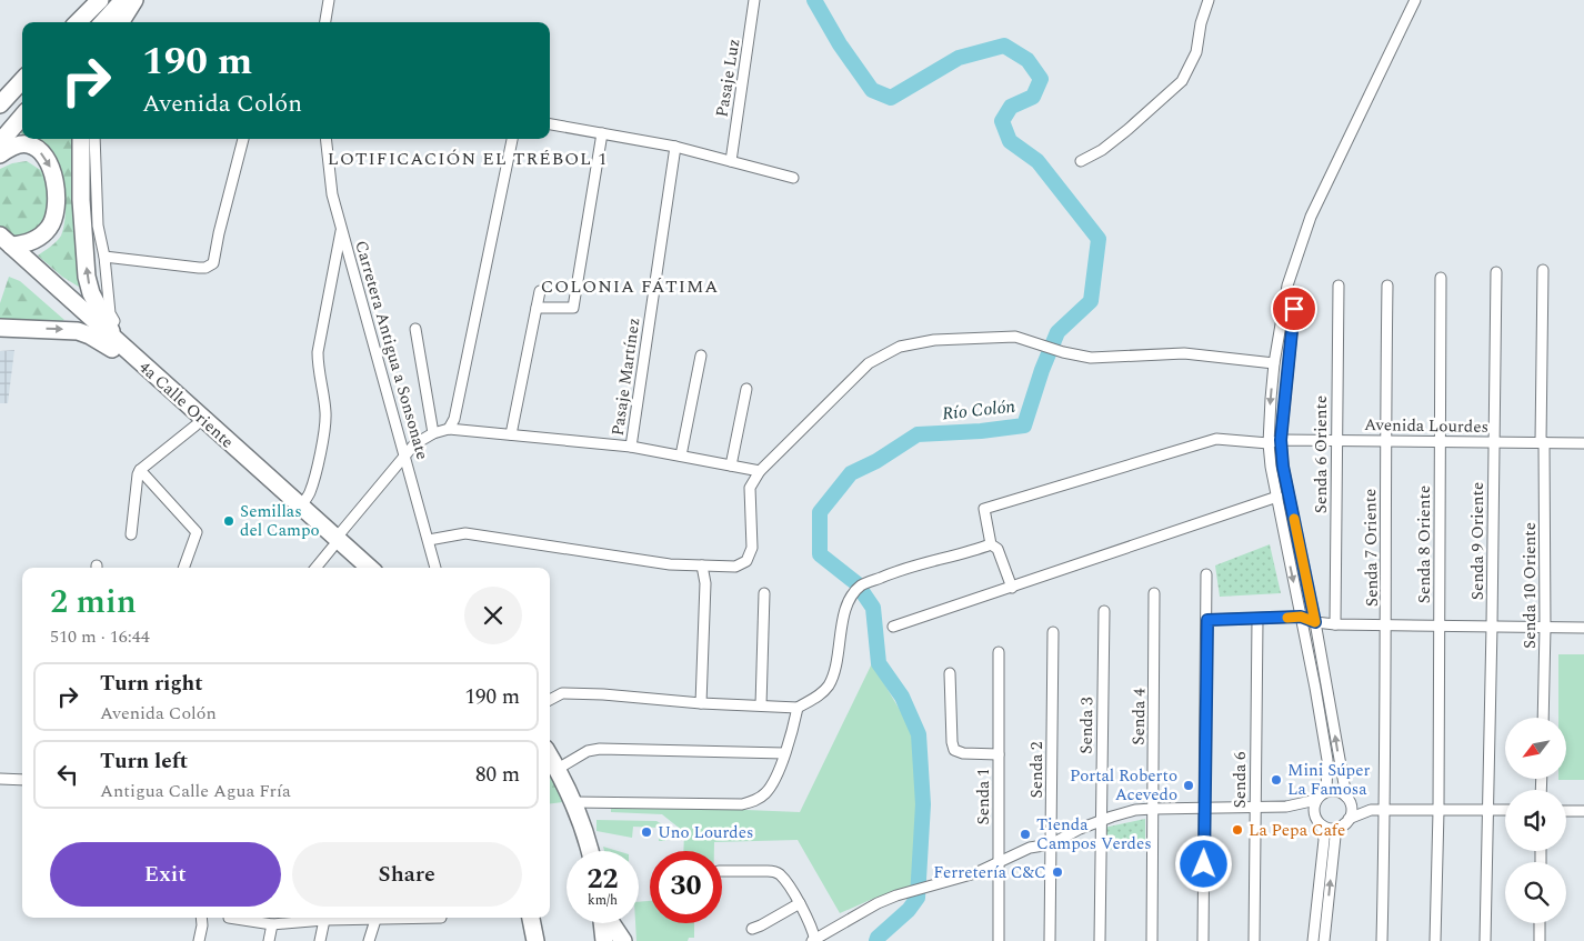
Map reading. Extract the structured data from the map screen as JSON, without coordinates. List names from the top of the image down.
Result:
{
  "streets": {
    "highway": ["4a Calle Oriente"],
    "street": [
      "Pasaje Luz",
      "Carretera Antigua a Sonsonate",
      "Pasaje Martínez",
      "Avenida Lourdes",
      "Senda 6 Oriente",
      "Senda 9 Oriente",
      "Senda 8 Oriente",
      "Senda 7 Oriente",
      "Senda 10 Oriente",
      "Senda 4",
      "Senda 3",
      "Senda 2",
      "Senda 6",
      "Senda 1"
    ]
  },
  "crossings": [
    ["Avenida Lourdes", "Senda 6 Oriente"],
    ["Avenida Lourdes", "Senda 9 Oriente"],
    ["Avenida Lourdes", "Senda 8 Oriente"],
    ["Avenida Lourdes", "Senda 7 Oriente"],
    ["Avenida Lourdes", "Senda 10 Oriente"]
  ],
  "districts": ["LOTIFICACIÓN EL TRÉBOL 1", "COLONIA FÁTIMA"],
  "water": ["Río Colón"],
  "places": [
    "Semillas del Campo",
    "Mini Súper La Famosa",
    "Portal Roberto Acevedo",
    "La Pepa Cafe",
    "Uno Lourdes",
    "Tienda Campos Verdes",
    "Ferretería C&C"
  ],
  "north": "bottom left",
  "page": {
    "turn": ["190 m", "Avenida Colón"],
    "heading": ["2 min", "510 m · 16:44"],
    "list": [
      {
        "name": "Turn right",
        "note": "Avenida Colón",
        "value": "190 m"
      },
      {
        "name": "Turn left",
        "note": "Antigua Calle Agua Fría",
        "value": "80 m"
      }
    ],
    "buttons": ["Exit", "Share"],
    "speed": "22 km/h",
    "limit": "30"
  }
}
